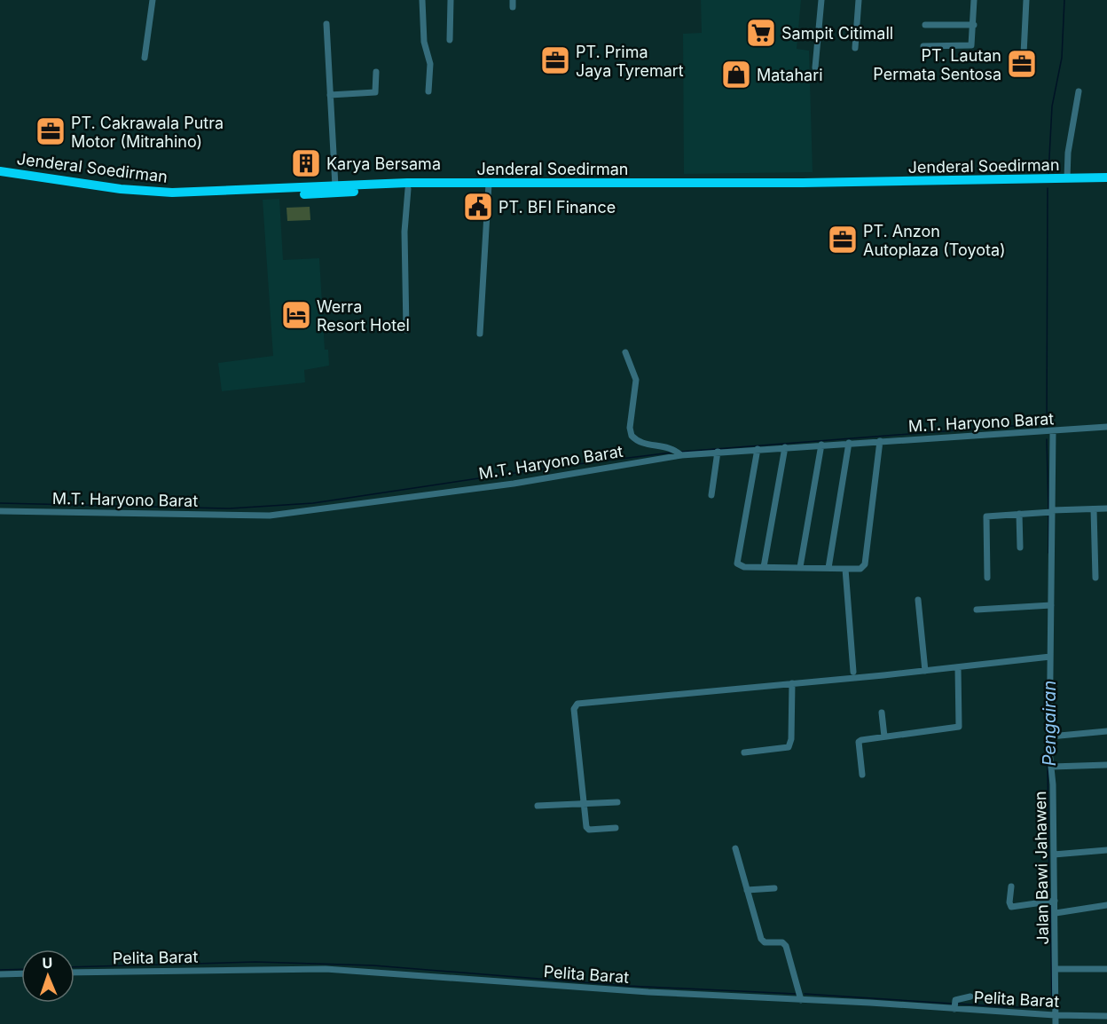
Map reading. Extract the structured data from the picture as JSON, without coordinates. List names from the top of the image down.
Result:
{
  "streets": {
    "highway": ["Jenderal Soedirman"],
    "street": ["M.T. Haryono Barat", "Jalan Bawi Jahawen", "Pelita Barat"]
  },
  "crossings": [
    ["M.T. Haryono Barat", "Jalan Bawi Jahawen"],
    ["Jalan Bawi Jahawen", "Pelita Barat"]
  ],
  "water": ["Pengairan"],
  "places": {
    "supermarket": ["Sampit Citimall"],
    "office": [
      "PT. Prima Jaya Tyremart",
      "PT. Lautan Permata Sentosa",
      "PT. Cakrawala Putra Motor (Mitrahino)",
      "PT. Anzon Autoplaza (Toyota)"
    ],
    "shop": ["Matahari"],
    "building": ["Karya Bersama"],
    "public building": ["PT. BFI Finance"],
    "hotel": ["Werra Resort Hotel"]
  },
  "north": "top"
}
